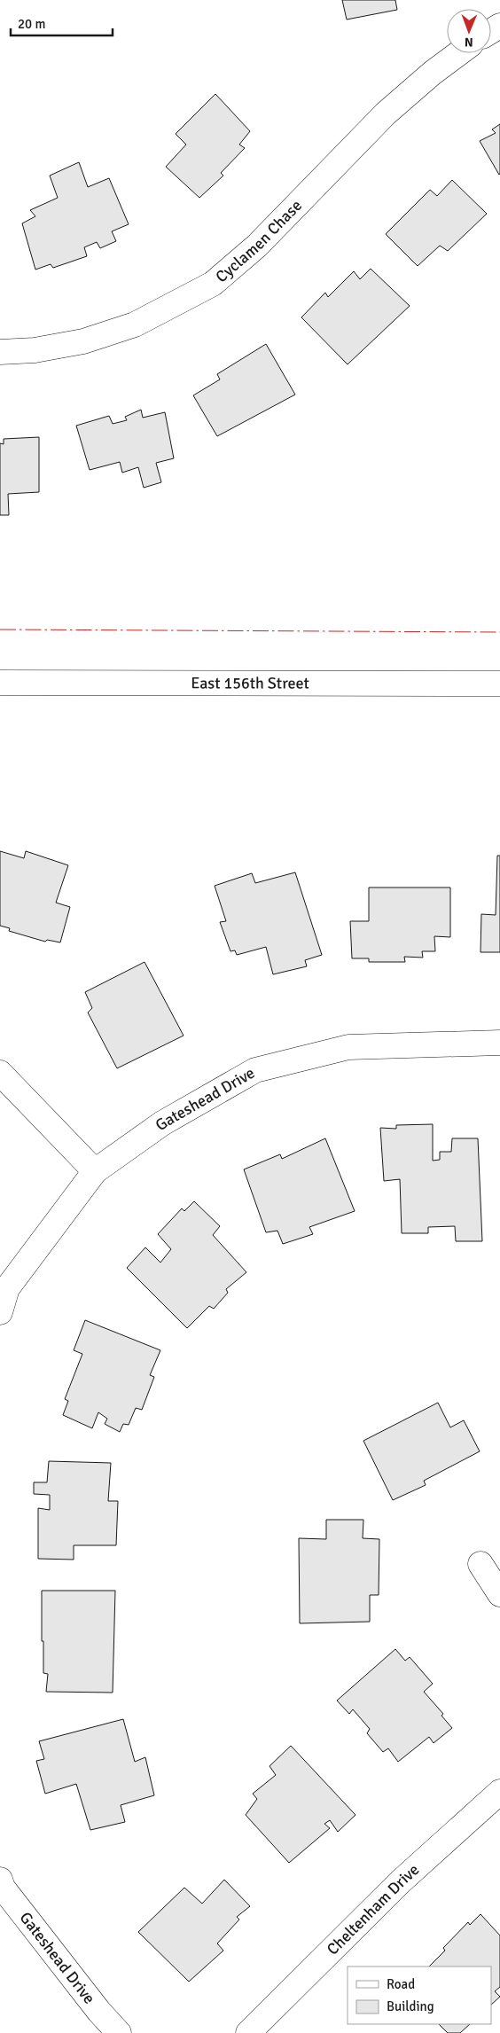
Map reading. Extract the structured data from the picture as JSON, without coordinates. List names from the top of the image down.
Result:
{
  "streets": {
    "street": [
      "Cyclamen Chase",
      "East 156th Street",
      "Gateshead Drive",
      "Cheltenham Drive"
    ]
  },
  "legend": ["Road", "Building"],
  "scale_bar": "20 m",
  "north": "bottom"
}
